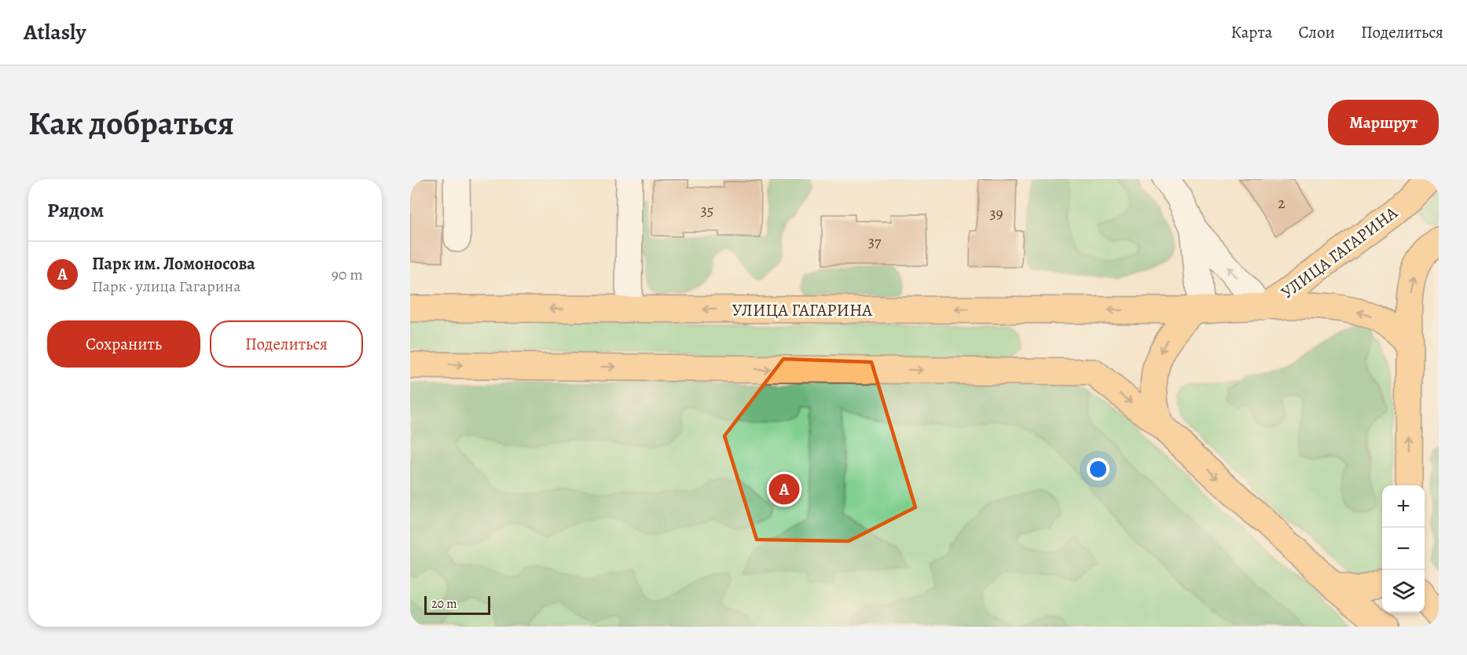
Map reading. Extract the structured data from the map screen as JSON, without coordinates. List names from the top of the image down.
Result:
{
  "streets": {
    "main road": ["УЛИЦА ГАГАРИНА"]
  },
  "house_numbers": [
    "2",
    "35",
    "39",
    "37"
  ],
  "scale_bar": "20 m",
  "page": {
    "header": "Atlasly",
    "nav": ["Карта", "Слои", "Поделиться"],
    "buttons": [
      "Маршрут",
      ["Сохранить", "Поделиться"]
    ],
    "title": "Как добраться",
    "heading": "Рядом",
    "list": [
      {
        "mark": "A",
        "name": "Парк им. Ломоносова",
        "note": "Парк · улица Гагарина",
        "value": "90 m"
      }
    ],
    "pins": "A",
    "map_buttons": ["+", "−"],
    "scale": "20 m"
  }
}
